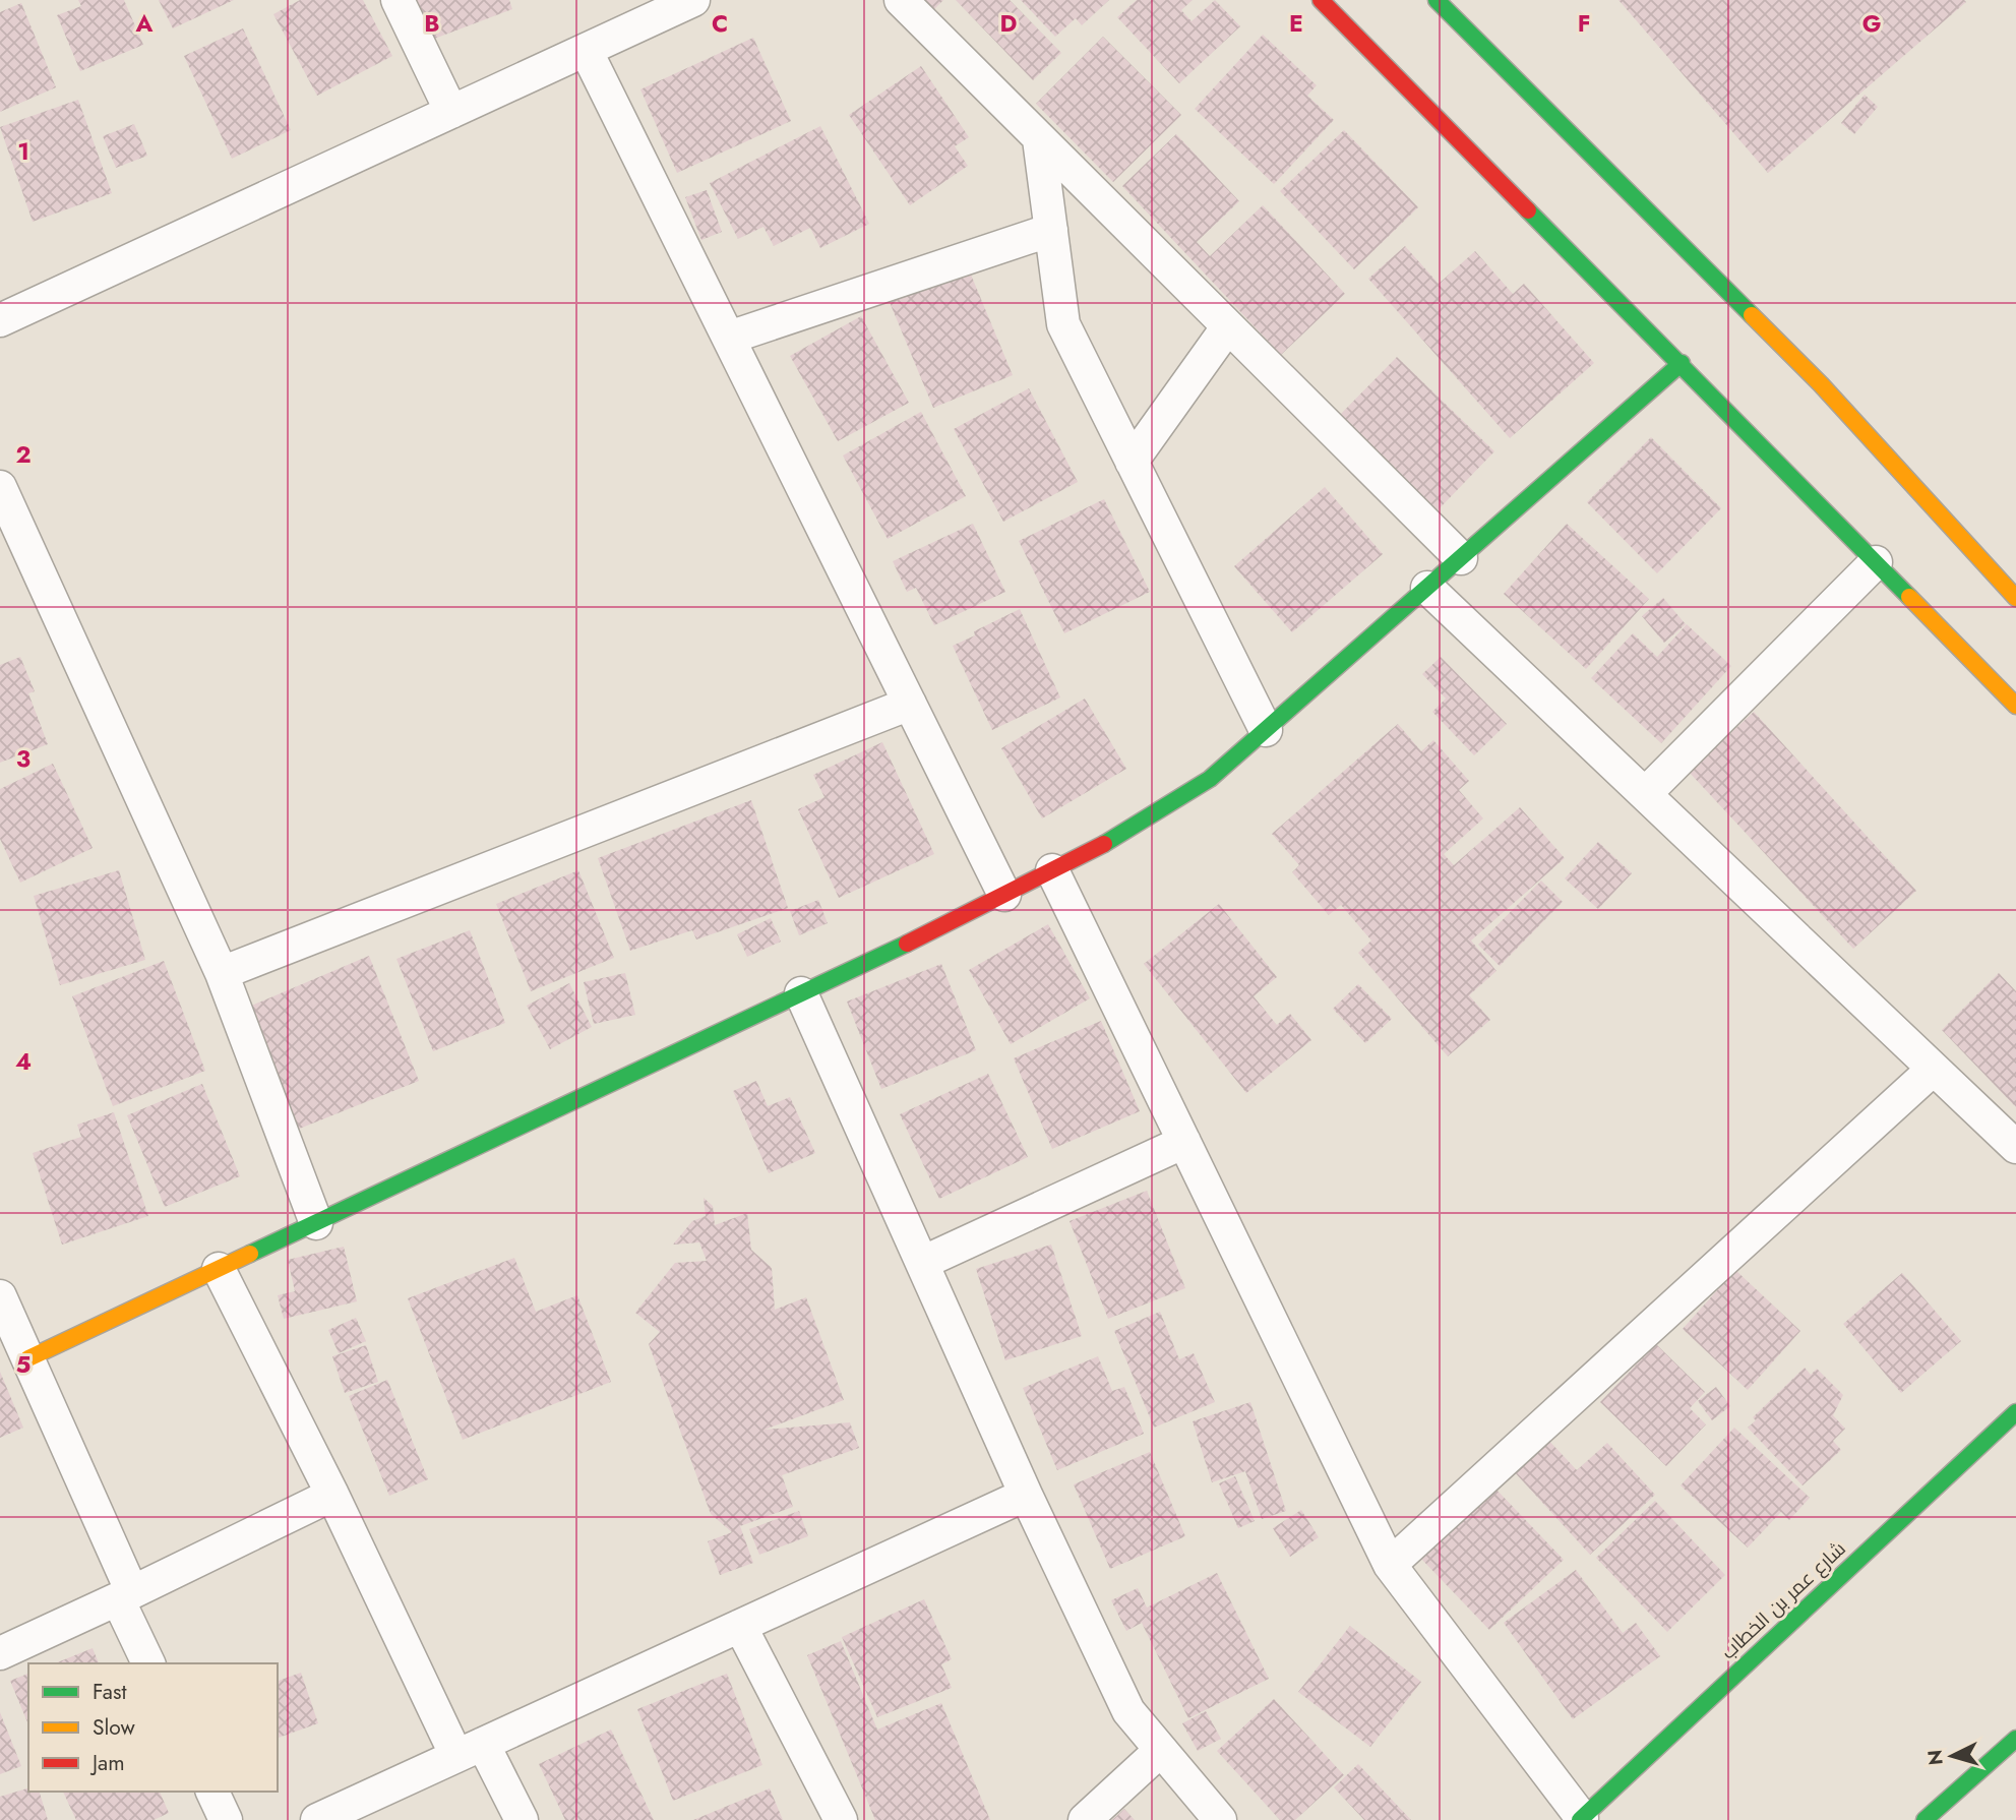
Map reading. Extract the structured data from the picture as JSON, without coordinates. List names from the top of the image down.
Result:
{
  "streets": {
    "street": ["شارع عمر بن الخطاب"]
  },
  "legend": ["Fast", "Slow", "Jam"],
  "north": "left",
  "grid": {
    "columns": [
      "A",
      "B",
      "C",
      "D",
      "E",
      "F",
      "G"
    ],
    "rows": [
      "1",
      "2",
      "3",
      "4",
      "5"
    ]
  }
}
